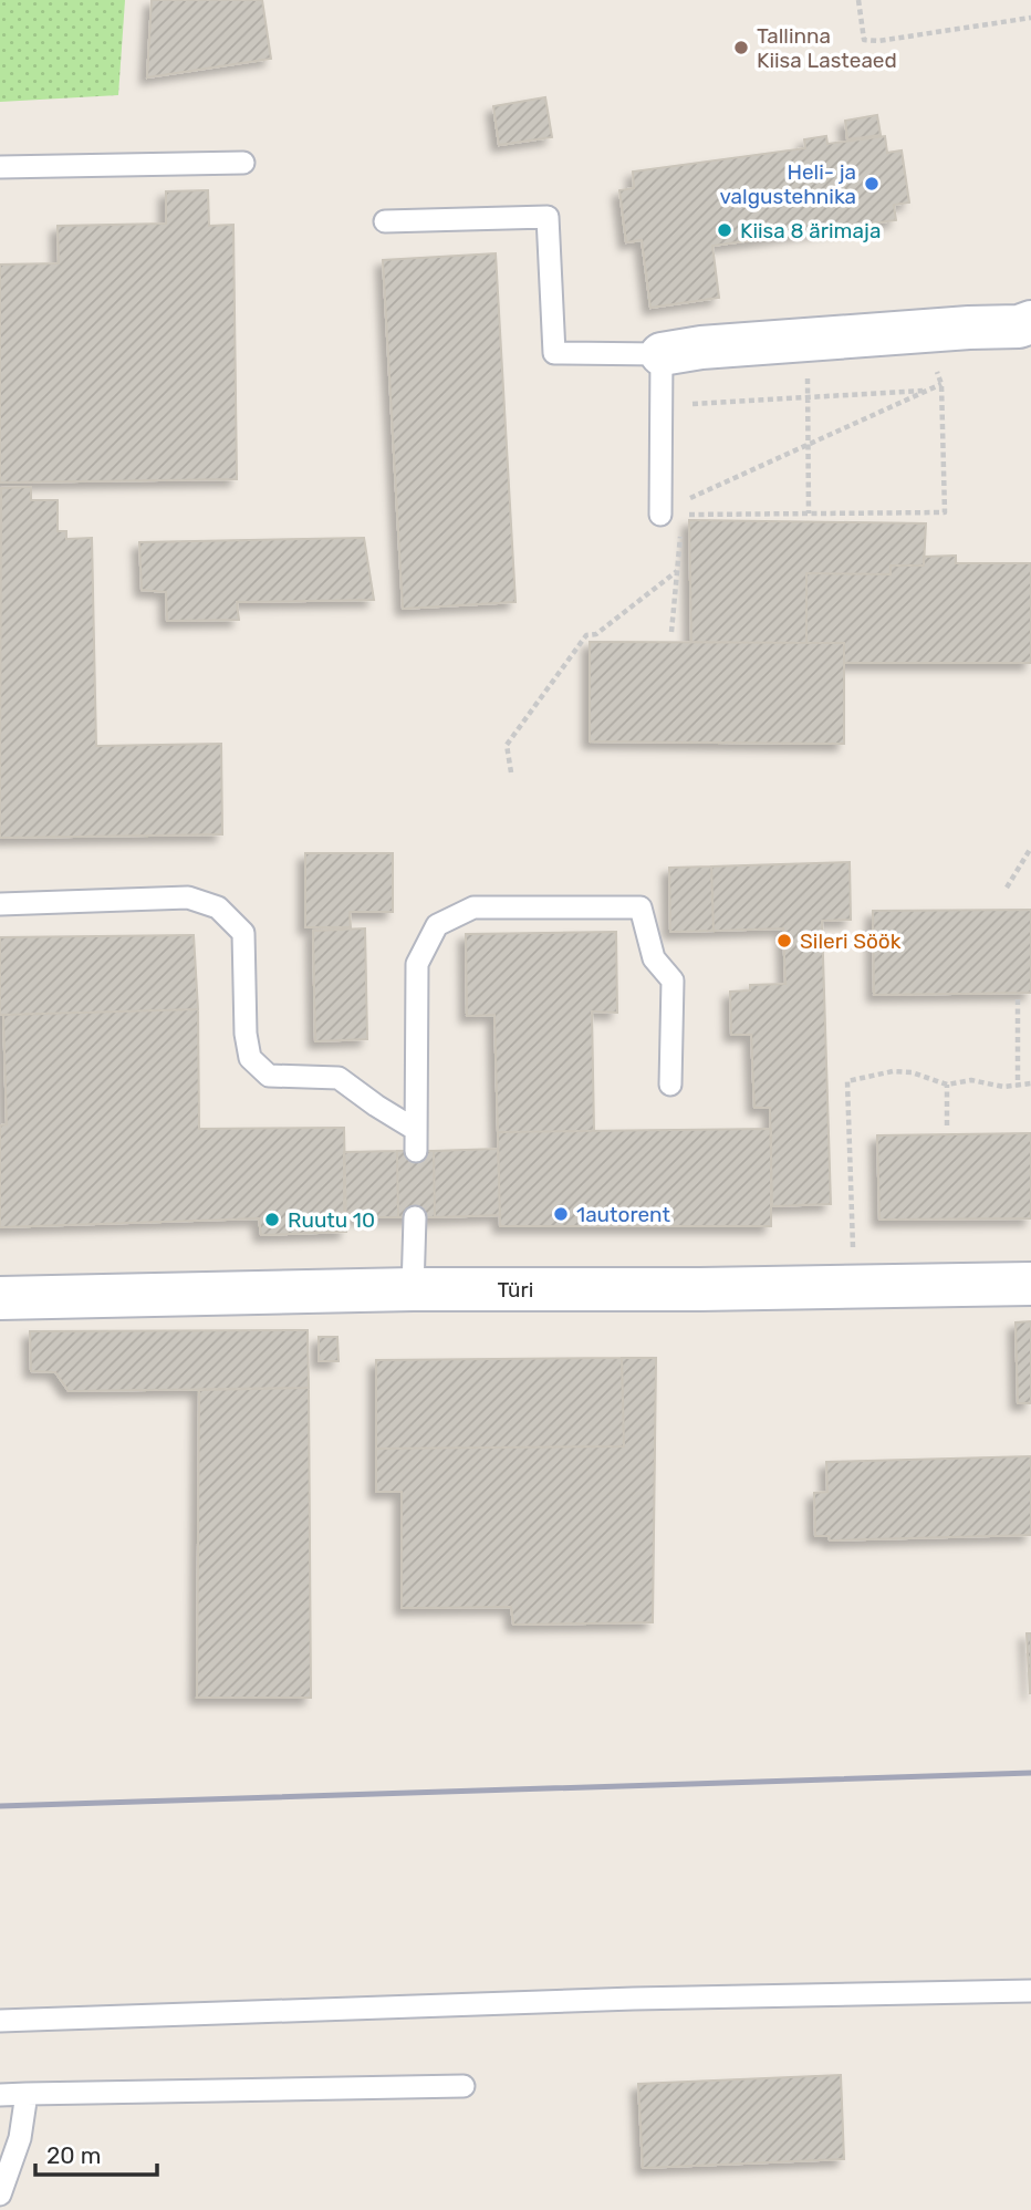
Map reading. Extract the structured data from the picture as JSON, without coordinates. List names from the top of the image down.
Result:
{
  "streets": {
    "street": ["Türi"]
  },
  "places": [
    "Tallinna Kiisa Lasteaed",
    "Heli- ja valgustehnika",
    "Kiisa 8 ärimaja",
    "Sileri Söök",
    "1autorent",
    "Ruutu 10"
  ],
  "scale_bar": "20 m"
}
